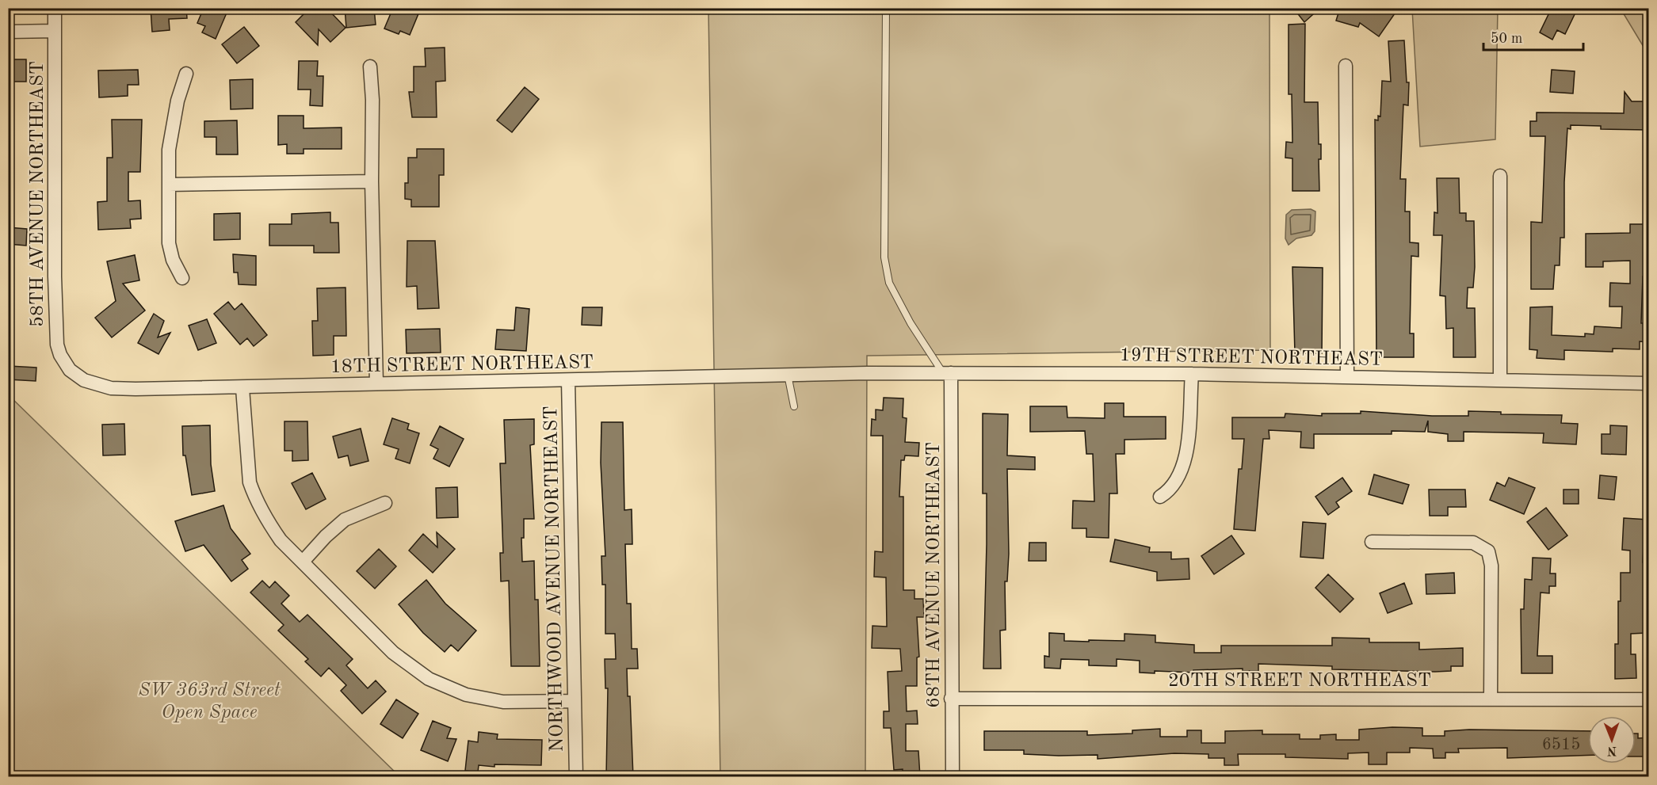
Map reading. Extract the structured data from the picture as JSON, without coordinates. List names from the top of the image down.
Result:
{
  "streets": {
    "street": [
      "58TH AVENUE NORTHEAST",
      "19TH STREET NORTHEAST",
      "18TH STREET NORTHEAST",
      "68TH AVENUE NORTHEAST",
      "NORTHWOOD AVENUE NORTHEAST",
      "20TH STREET NORTHEAST"
    ]
  },
  "crossings": [
    ["58TH AVENUE NORTHEAST", "18TH STREET NORTHEAST"],
    ["19TH STREET NORTHEAST", "18TH STREET NORTHEAST"],
    ["19TH STREET NORTHEAST", "68TH AVENUE NORTHEAST"],
    ["18TH STREET NORTHEAST", "NORTHWOOD AVENUE NORTHEAST"],
    ["68TH AVENUE NORTHEAST", "20TH STREET NORTHEAST"]
  ],
  "parks": ["SW 363rd Street Open Space"],
  "house_numbers": ["6515"],
  "scale_bar": "50 m",
  "north": "bottom"
}
